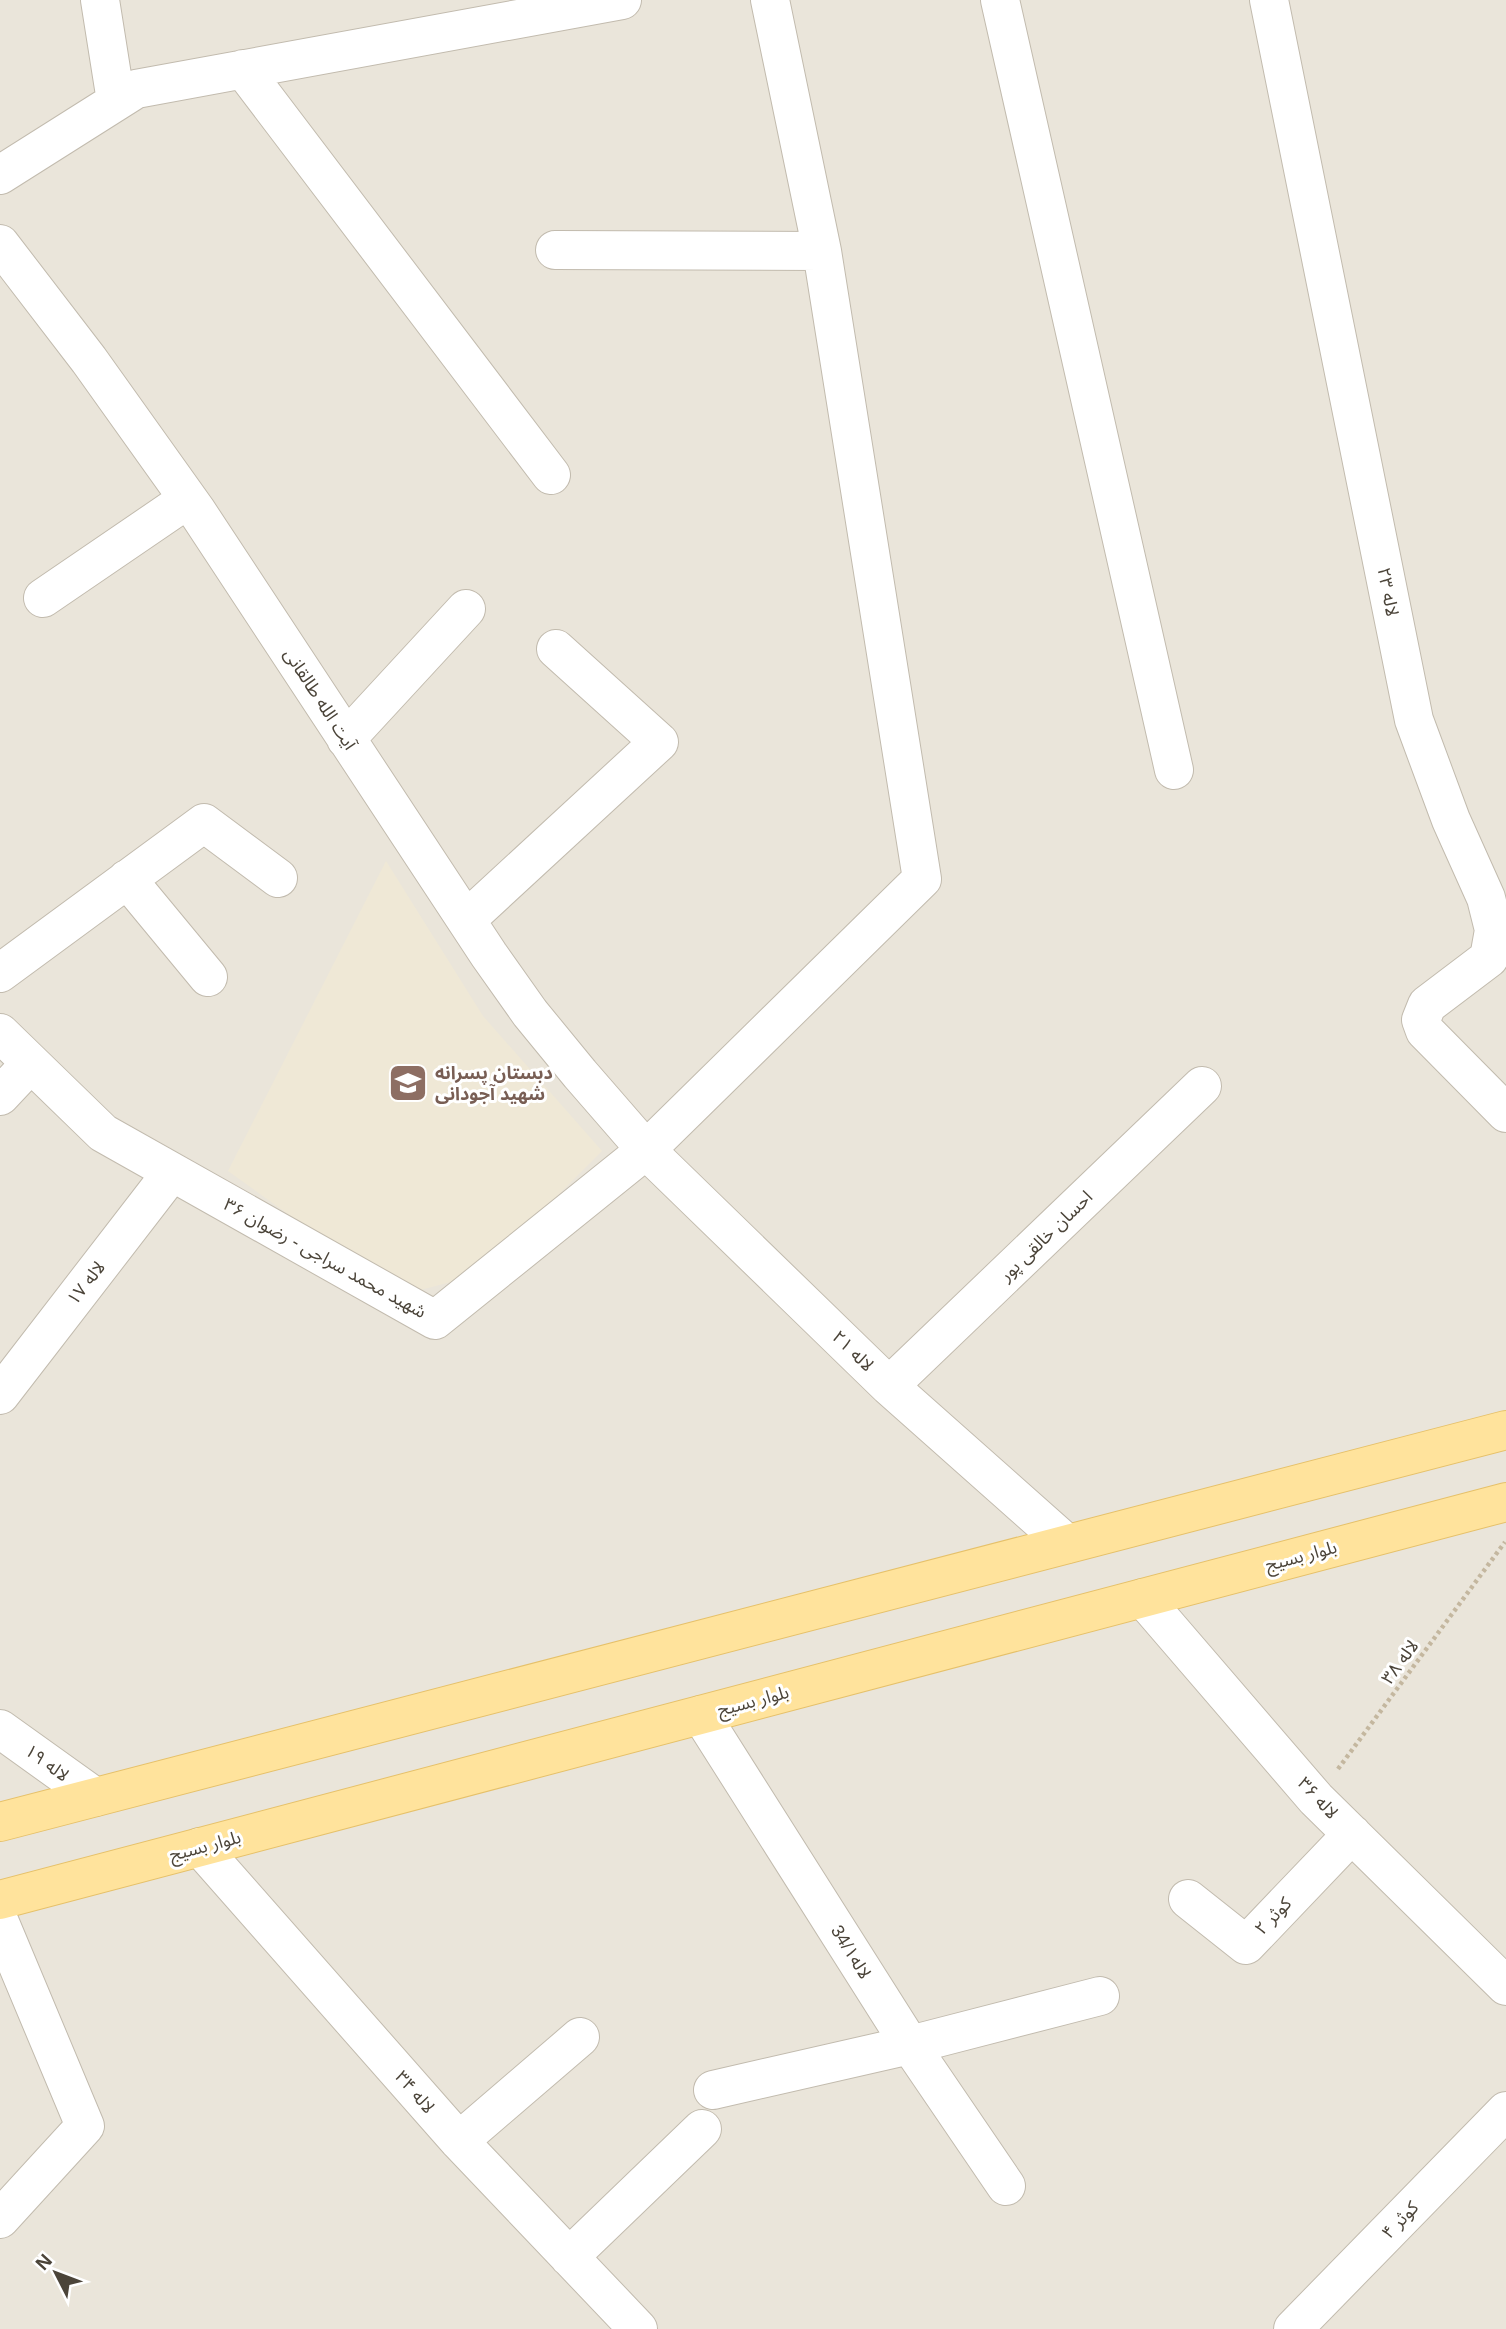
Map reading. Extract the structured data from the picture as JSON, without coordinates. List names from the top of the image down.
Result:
{
  "streets": {
    "main road": ["بلوار بسیج"],
    "street": [
      "لاله ۲۳",
      "آیت الله طالقانی",
      "احسان خالقی پور",
      "شهید محمد سراجی - رضوان ۳۶",
      "لاله ۱۷",
      "لاله ۲۱",
      "لاله ۱۹",
      "لاله ۳۶",
      "کوثر ۲",
      "لاله34/۱",
      "لاله ۳۴",
      "کوثر ۴"
    ],
    "path": ["لاله ۳۸"]
  },
  "crossings": [
    ["آیت الله طالقانی", "شهید محمد سراجی - رضوان ۳۶"],
    ["آیت الله طالقانی", "لاله ۲۱"],
    ["احسان خالقی پور", "لاله ۲۱"],
    ["شهید محمد سراجی - رضوان ۳۶", "لاله ۱۷"],
    ["شهید محمد سراجی - رضوان ۳۶", "لاله ۲۱"],
    ["بلوار بسیج", "لاله ۳۶"],
    ["بلوار بسیج", "لاله34/۱"],
    ["بلوار بسیج", "لاله ۳۴"],
    ["لاله ۳۸", "لاله ۳۶"],
    ["لاله ۳۶", "کوثر ۲"]
  ],
  "places": {
    "school or university": ["دبستان پسرانه شهید آجودانی"]
  },
  "north": "top left"
}
